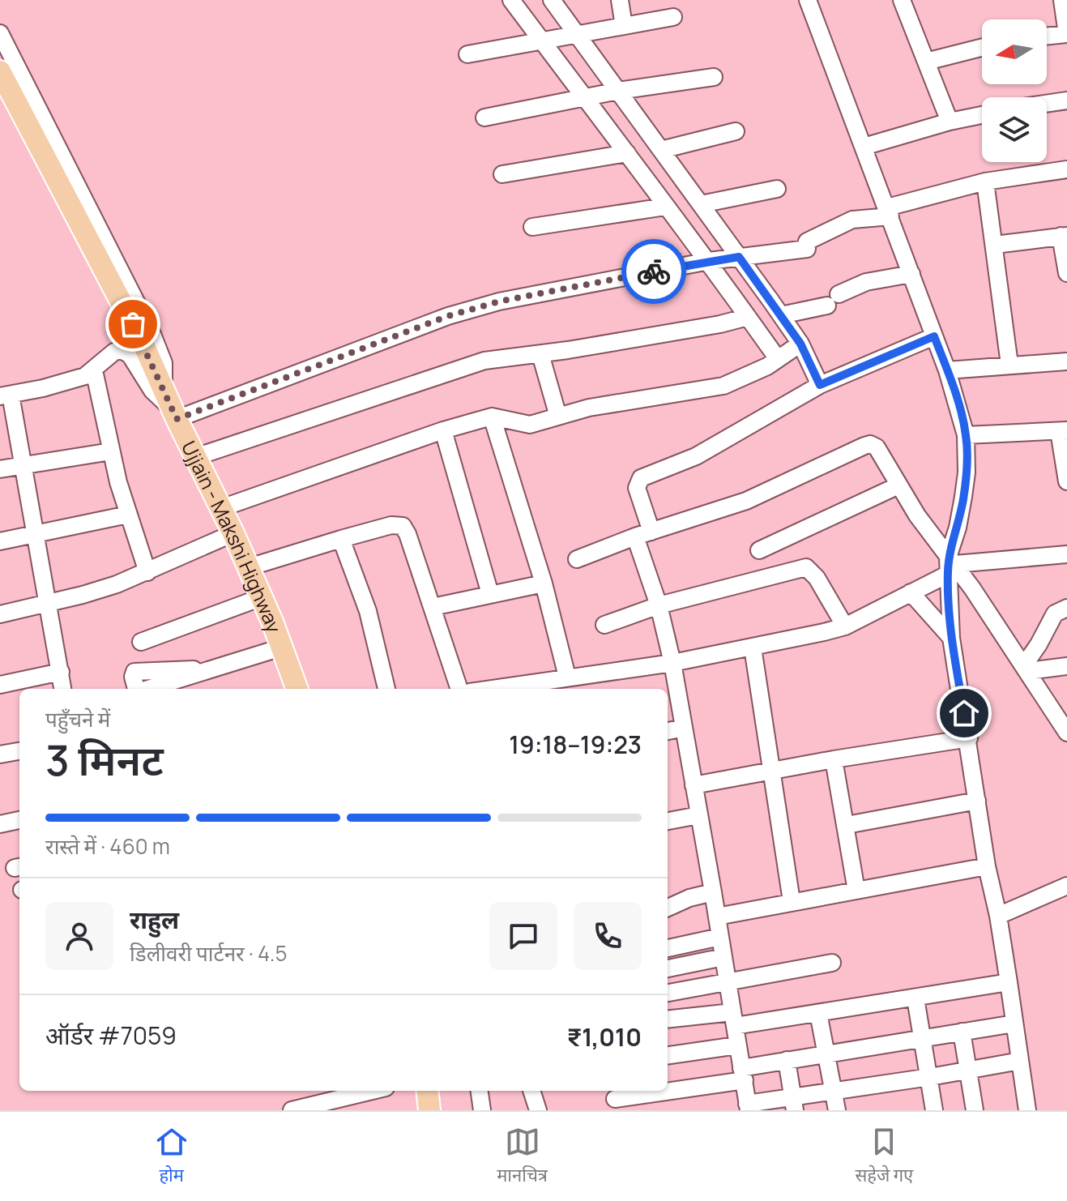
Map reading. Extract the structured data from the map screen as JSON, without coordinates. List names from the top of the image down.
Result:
{
  "streets": {
    "main road": ["Ujjain - Makshi Highway"]
  },
  "north": "left",
  "page": {
    "heading": ["3 मिनट", "पहुँचने में", "19:18–19:23"],
    "panel": [
      "राहुल",
      "डिलीवरी पार्टनर · 4.5",
      "ऑर्डर #7059",
      "₹1,010"
    ],
    "bar": "रास्ते में · 460 m",
    "tabs": ["होम", "मानचित्र", "सहेजे गए"]
  }
}
